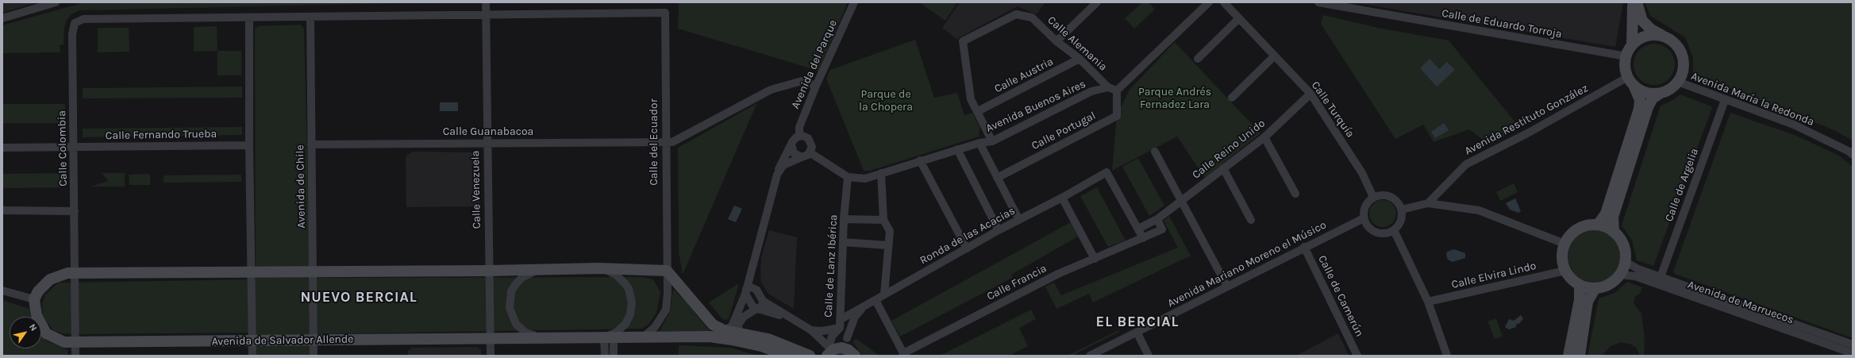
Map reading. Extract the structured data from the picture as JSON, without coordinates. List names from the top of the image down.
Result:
{
  "streets": {
    "street": [
      "Calle de Eduardo Torroja",
      "Calle Alemania",
      "Avenida del Parque",
      "Calle Austria",
      "Avenida María la Redonda",
      "Avenida Buenos Aires",
      "Calle Turquía",
      "Avenida Restituto González",
      "Calle Portugal",
      "Calle Guanabacoa",
      "Calle Fernando Trueba",
      "Calle del Ecuador",
      "Calle Colombia",
      "Calle Reino Unido",
      "Calle de Argelia",
      "Avenida de Chile",
      "Calle Venezuela",
      "Ronda de las Acacias",
      "Avenida Mariano Moreno el Músico",
      "Calle de Lanz Ibérica",
      "Calle Elvira Lindo",
      "Calle Francia",
      "Calle de Camerún",
      "Avenida de Marruecos",
      "Avenida de Salvador Allende"
    ]
  },
  "crossings": [
    ["Calle de Eduardo Torroja", "Avenida María la Redonda"],
    ["Calle de Eduardo Torroja", "Avenida Restituto González"],
    ["Calle Alemania", "Calle Austria"],
    ["Calle Alemania", "Avenida Buenos Aires"],
    ["Avenida del Parque", "Calle Guanabacoa"],
    ["Avenida María la Redonda", "Avenida Restituto González"],
    ["Avenida María la Redonda", "Calle de Argelia"],
    ["Avenida Buenos Aires", "Calle de Lanz Ibérica"],
    ["Calle Turquía", "Calle Reino Unido"],
    ["Calle Turquía", "Avenida Mariano Moreno el Músico"],
    ["Calle Guanabacoa", "Calle del Ecuador"],
    ["Calle Guanabacoa", "Avenida de Chile"],
    ["Calle Guanabacoa", "Calle Venezuela"],
    ["Calle Fernando Trueba", "Calle Colombia"],
    ["Calle del Ecuador", "Calle Venezuela"],
    ["Calle del Ecuador", "Avenida de Salvador Allende"],
    ["Calle Colombia", "Avenida de Salvador Allende"],
    ["Calle Reino Unido", "Ronda de las Acacias"],
    ["Calle Reino Unido", "Calle Francia"],
    ["Calle de Argelia", "Avenida de Marruecos"],
    ["Avenida de Chile", "Avenida de Salvador Allende"],
    ["Calle Venezuela", "Avenida de Salvador Allende"],
    ["Ronda de las Acacias", "Calle de Lanz Ibérica"],
    ["Ronda de las Acacias", "Calle Francia"],
    ["Avenida Mariano Moreno el Músico", "Calle de Camerún"],
    ["Calle Elvira Lindo", "Avenida de Marruecos"]
  ],
  "districts": ["NUEVO BERCIAL", "EL BERCIAL"],
  "parks": ["Parque Andrés Fernadez Lara", "Parque de la Chopera"],
  "north": "top right"
}
